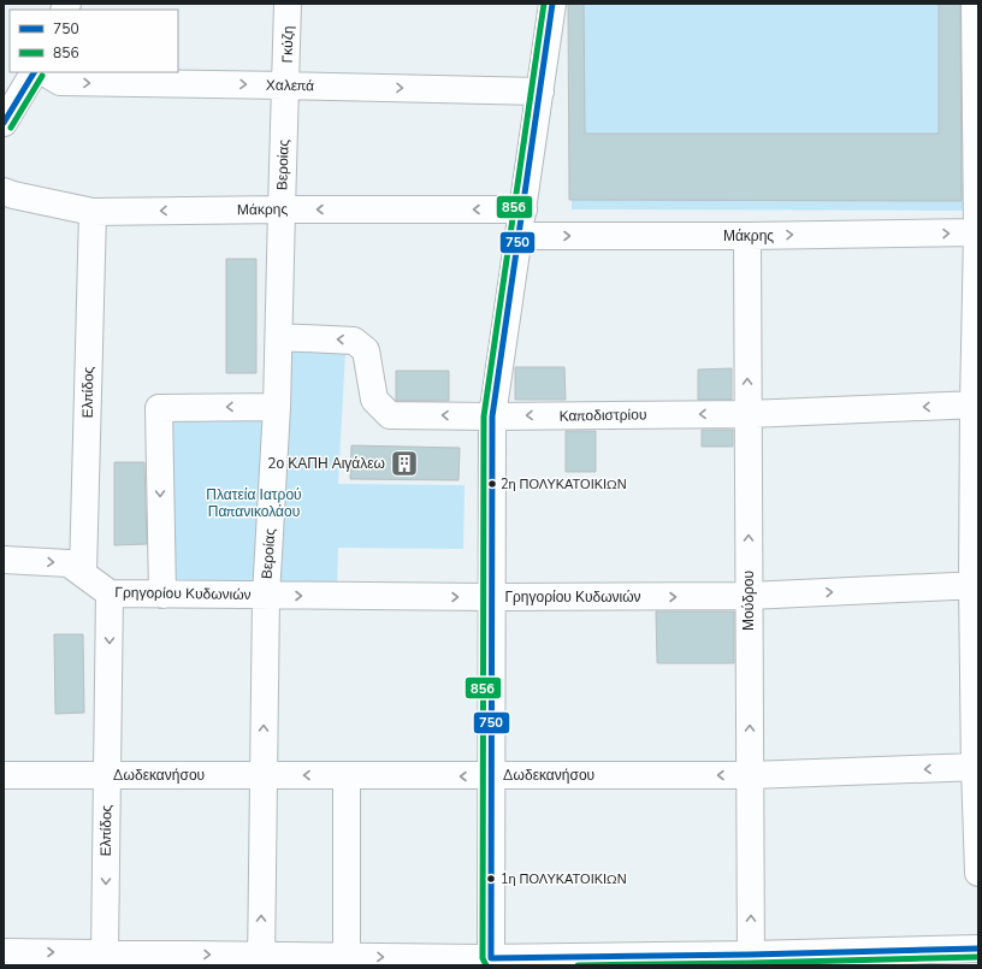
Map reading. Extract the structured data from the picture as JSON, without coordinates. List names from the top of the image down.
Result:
{
  "streets": {
    "street": [
      "Γκύζη",
      "Χαλεπά",
      "Βεροίας",
      "Μάκρης",
      "Ελπίδος",
      "Καποδιστρίου",
      "Γρηγορίου Κυδωνιών",
      "Μούδρου",
      "Δωδεκανήσου"
    ]
  },
  "crossings": [
    ["Γκύζη", "Χαλεπά"],
    ["Γκύζη", "Βεροίας"],
    ["Χαλεπά", "Βεροίας"],
    ["Βεροίας", "Μάκρης"],
    ["Βεροίας", "Καποδιστρίου"],
    ["Βεροίας", "Γρηγορίου Κυδωνιών"],
    ["Βεροίας", "Δωδεκανήσου"],
    ["Μάκρης", "Ελπίδος"],
    ["Μάκρης", "Μούδρου"],
    ["Ελπίδος", "Γρηγορίου Κυδωνιών"],
    ["Ελπίδος", "Δωδεκανήσου"],
    ["Καποδιστρίου", "Μούδρου"],
    ["Γρηγορίου Κυδωνιών", "Μούδρου"],
    ["Μούδρου", "Δωδεκανήσου"]
  ],
  "one_way": [
    "Χαλεπά",
    "Ελπίδος",
    "Καποδιστρίου",
    "Γρηγορίου Κυδωνιών"
  ],
  "parks": ["Πλατεία Ιατρού Παπανικολάου"],
  "places": {
    "building": ["2ο ΚΑΠΗ Αιγάλεω"],
    "other": ["2η ΠΟΛΥΚΑΤΟΙΚΙΩΝ", "1η ΠΟΛΥΚΑΤΟΙΚΙΩΝ"]
  },
  "lines": ["transit line 750", "transit line 856"],
  "legend": ["750", "856"]
}
